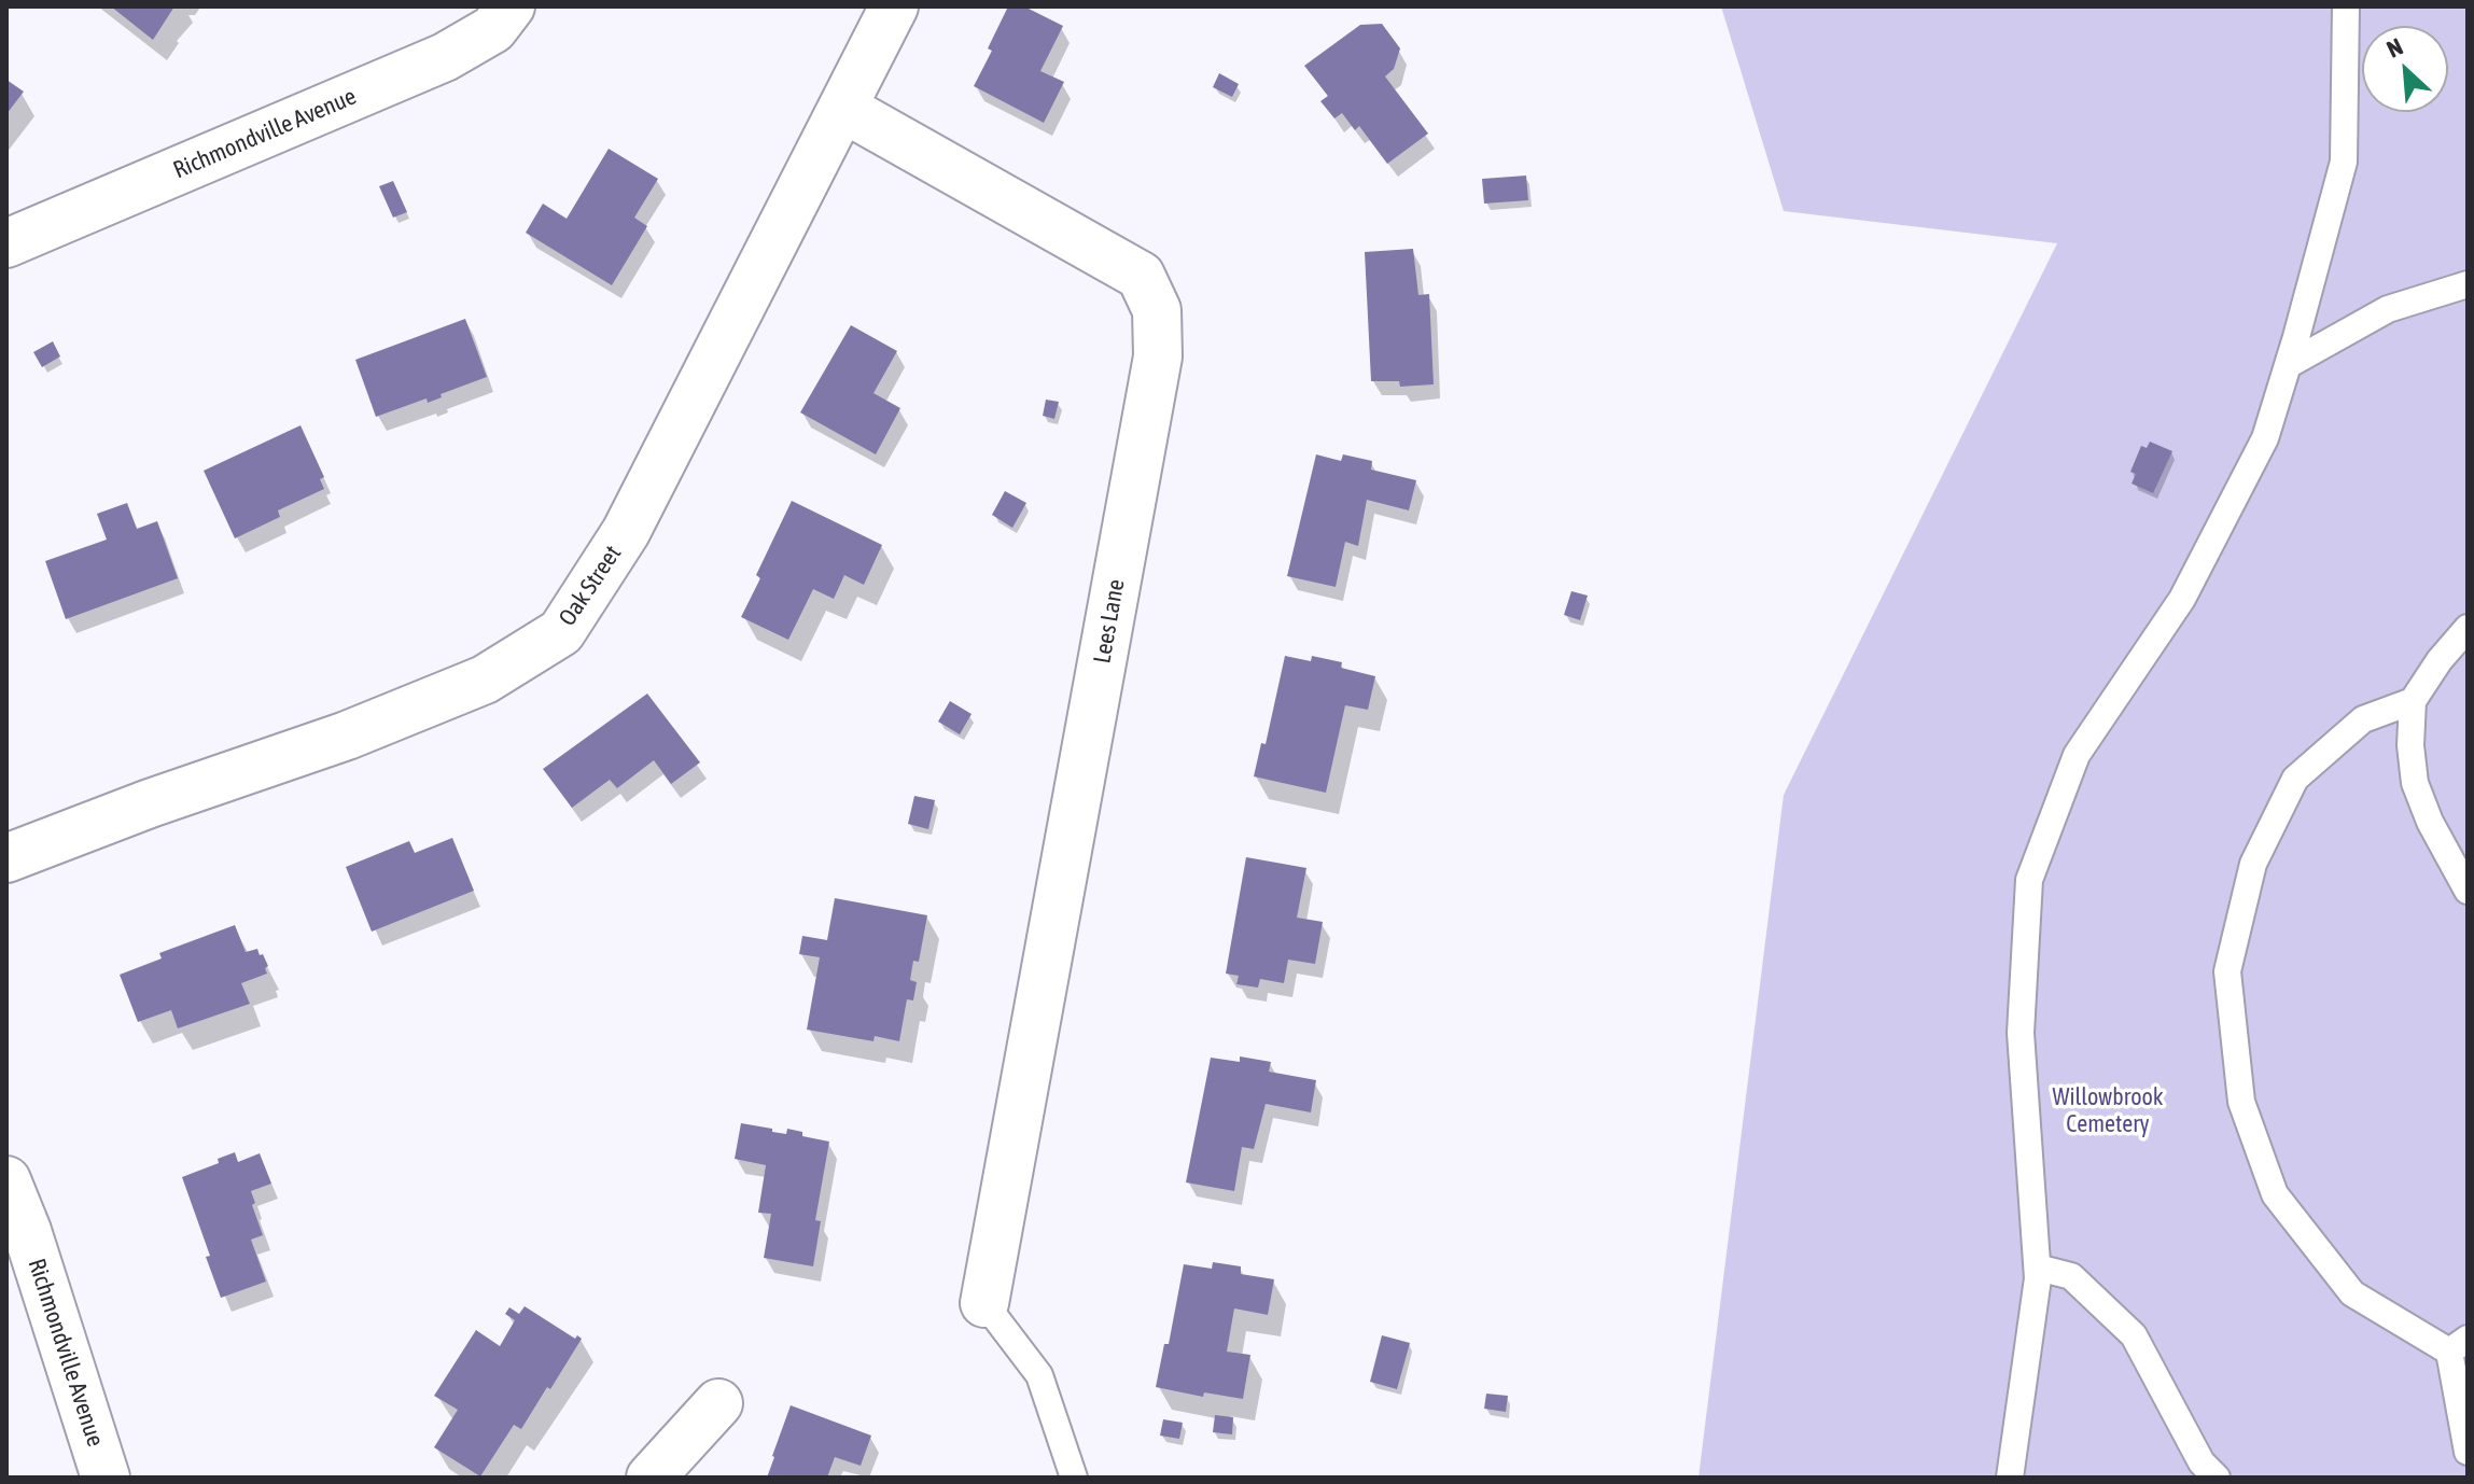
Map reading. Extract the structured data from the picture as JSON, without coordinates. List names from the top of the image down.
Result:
{
  "streets": {
    "street": ["Richmondville Avenue", "Oak Street", "Lees Lane"]
  },
  "crossings": [
    ["Oak Street", "Lees Lane"]
  ],
  "parks": ["Willowbrook Cemetery"],
  "north": "top left"
}
